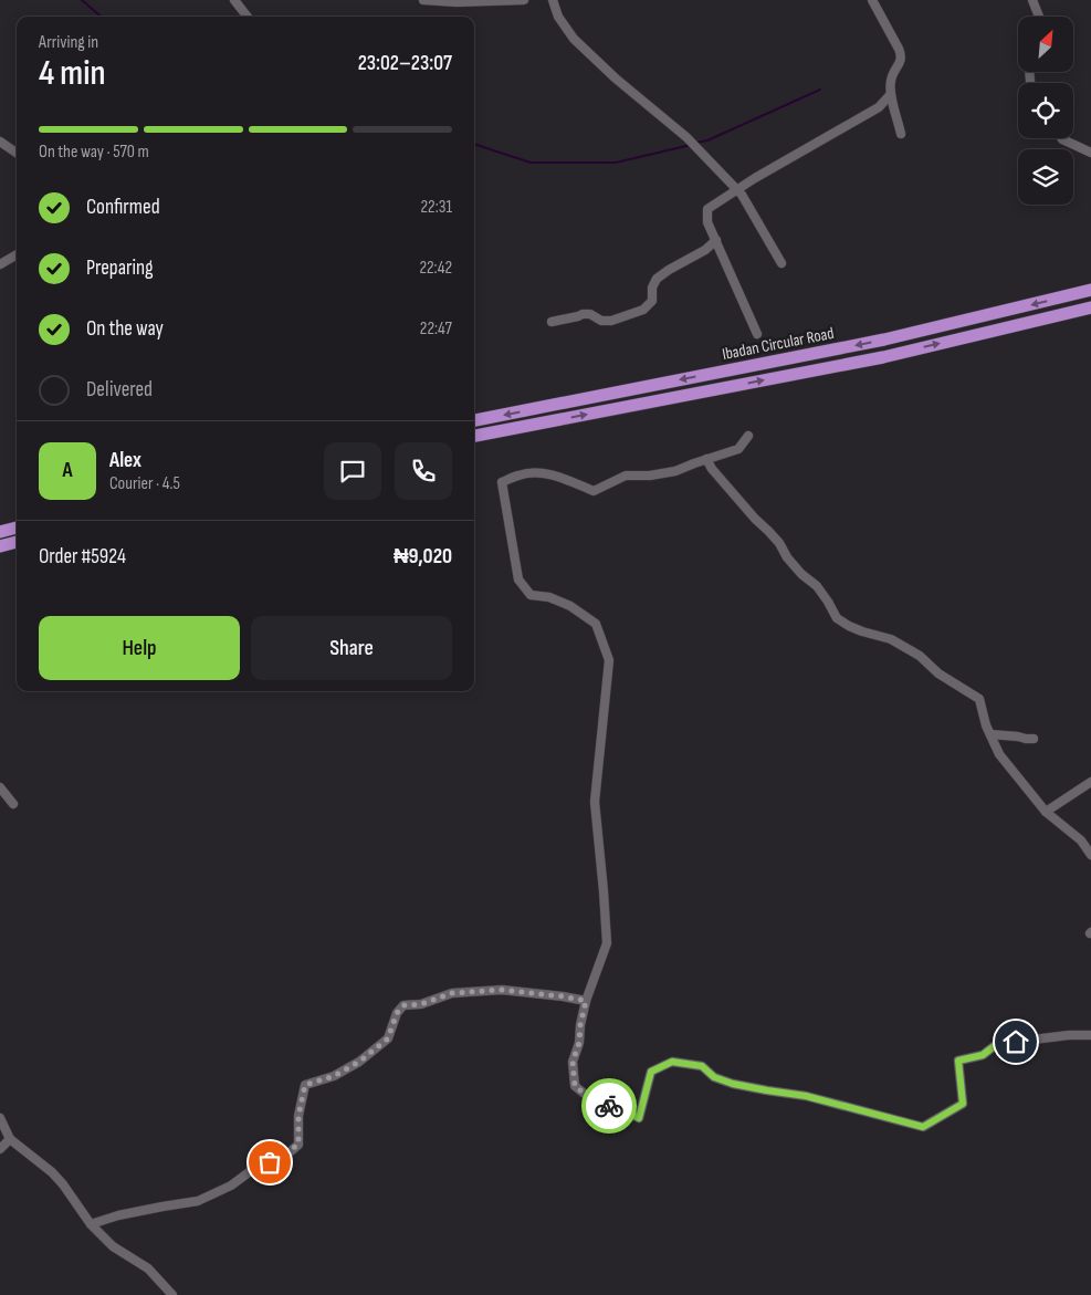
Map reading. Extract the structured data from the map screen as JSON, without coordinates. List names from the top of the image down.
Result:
{
  "streets": {
    "highway": ["Ibadan Circular Road"]
  },
  "north": "top right",
  "page": {
    "heading": ["4 min", "Arriving in", "23:02–23:07"],
    "panel": [
      "Alex",
      "Courier · 4.5",
      "Order #5924",
      "₦9,020"
    ],
    "bar": "On the way · 570 m",
    "list": [
      ["Confirmed", "22:31"],
      ["Preparing", "22:42"],
      ["On the way", "22:47"],
      "Delivered"
    ],
    "round": "A",
    "buttons": ["Help", "Share"]
  }
}
